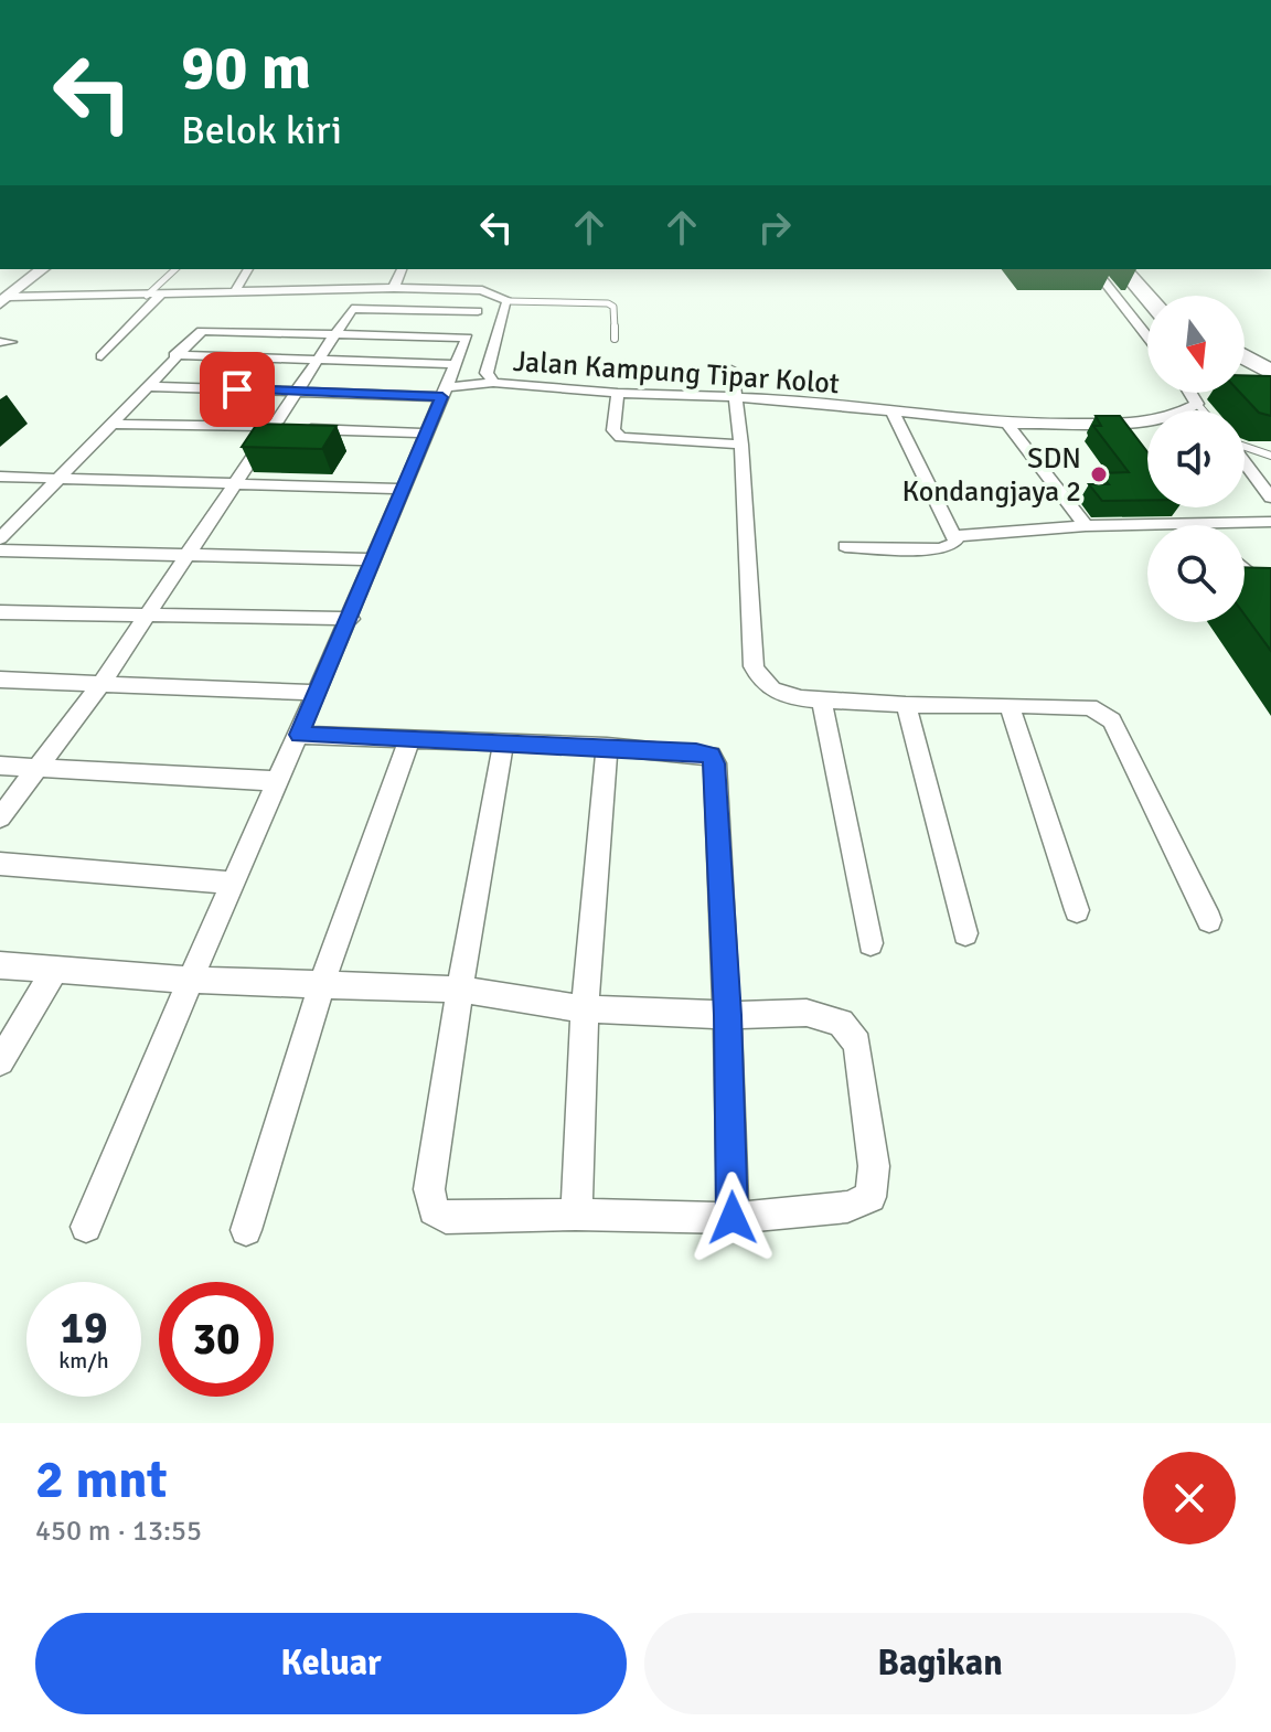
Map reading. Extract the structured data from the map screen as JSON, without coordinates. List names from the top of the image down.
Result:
{
  "streets": {
    "street": ["Jalan Kampung Tipar Kolot"]
  },
  "places": ["SDN Kondangjaya 2"],
  "north": "bottom",
  "page": {
    "turn": ["90 m", "Belok kiri"],
    "speed": "19 km/h",
    "limit": "30",
    "heading": ["2 mnt", "450 m · 13:55"],
    "buttons": ["Keluar", "Bagikan"]
  }
}
